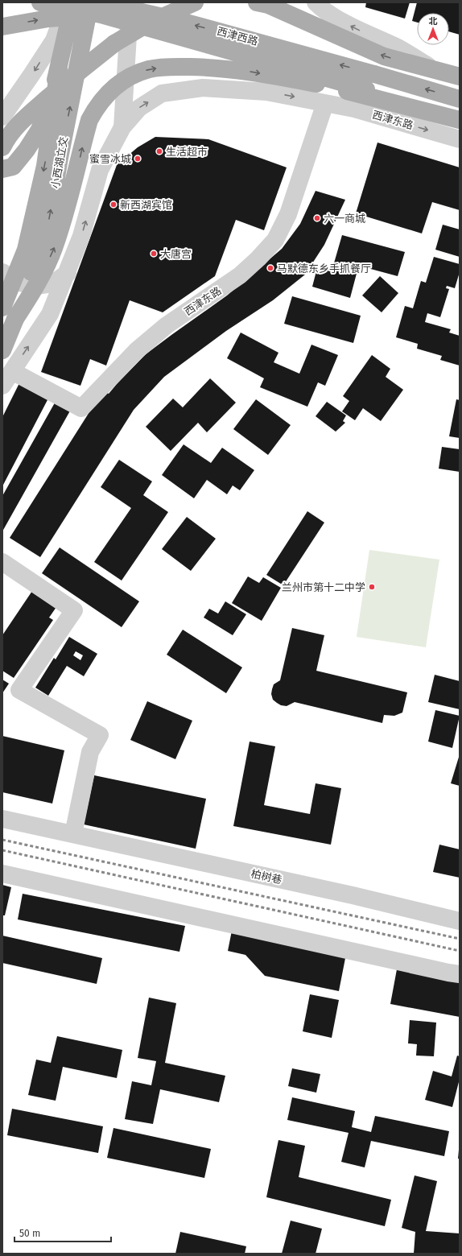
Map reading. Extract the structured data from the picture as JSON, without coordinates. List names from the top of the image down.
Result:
{
  "streets": {
    "main road": ["西津西路", "西津东路", "小西湖立交"],
    "street": ["柏树巷"]
  },
  "crossings": [
    ["西津西路", "西津东路"],
    ["西津西路", "小西湖立交"],
    ["西津东路", "小西湖立交"]
  ],
  "places": [
    "生活超市",
    "蜜雪冰城",
    "新西湖宾馆",
    "六一商城",
    "大唐宫",
    "马默德东乡手抓餐厅",
    "兰州市第十二中学"
  ],
  "scale_bar": "50 m",
  "north": "top"
}
